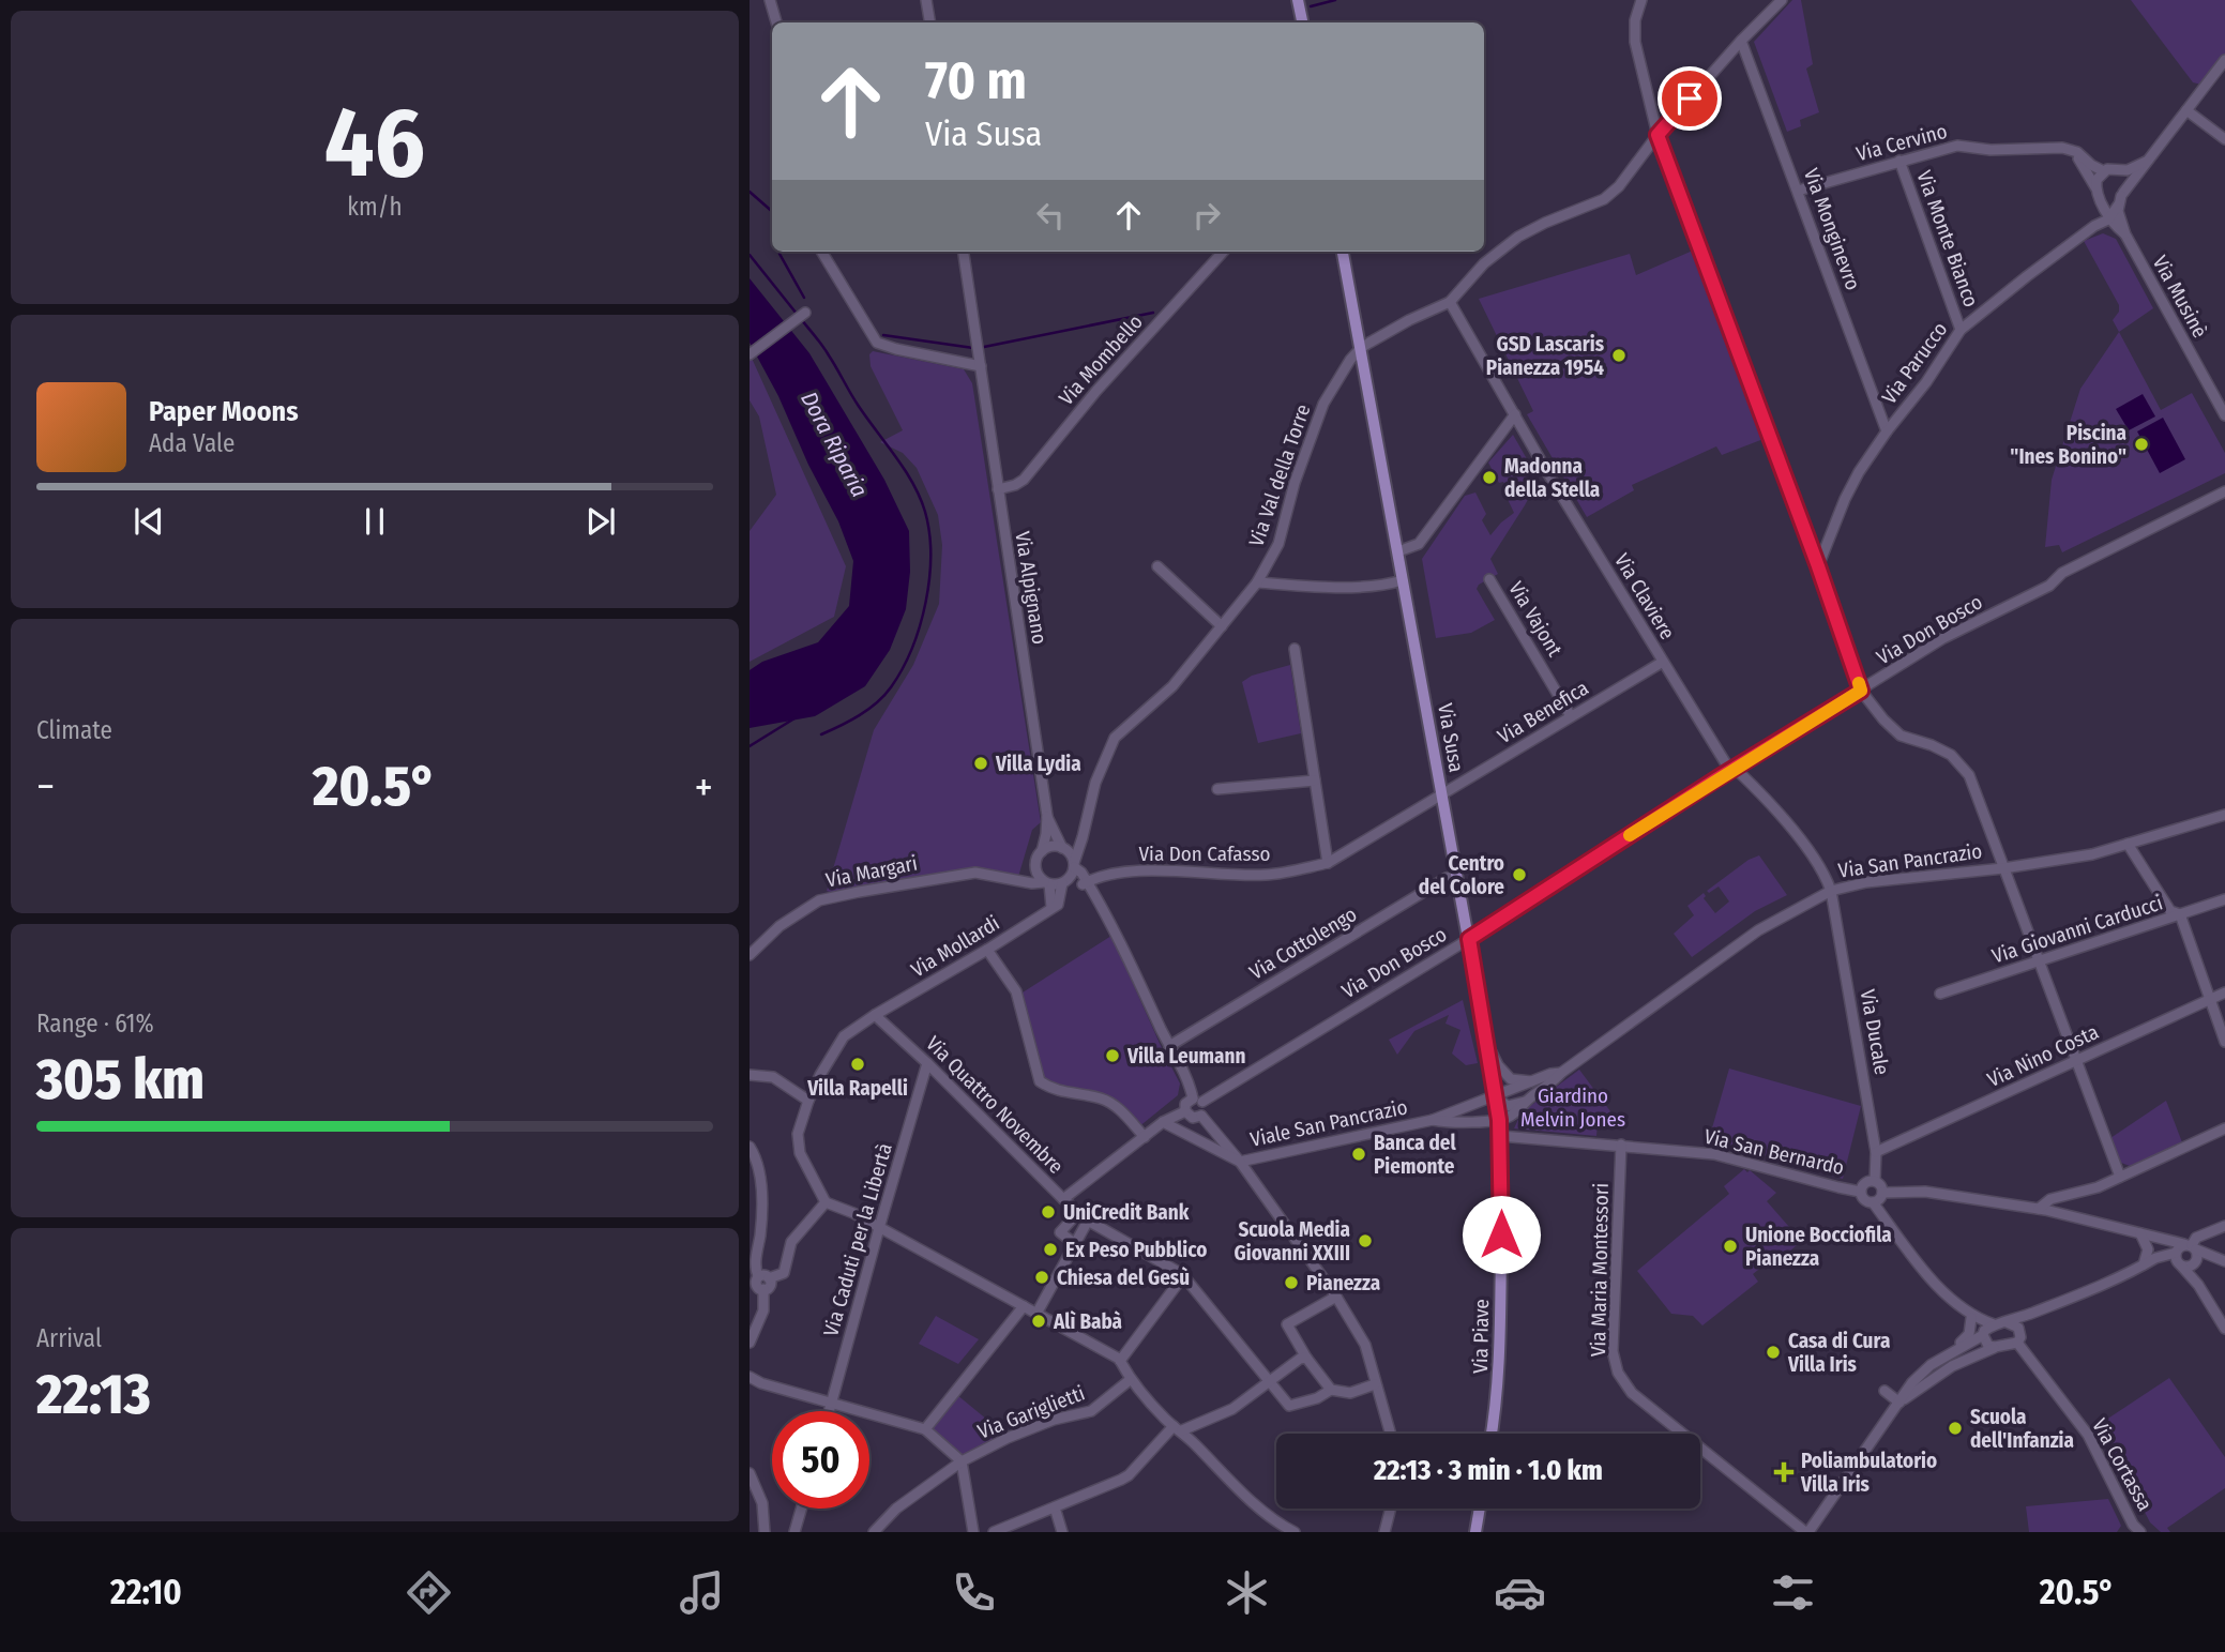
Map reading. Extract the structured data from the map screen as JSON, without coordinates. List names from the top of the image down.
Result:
{
  "streets": {
    "main road": ["Via Susa", "Via Piave"],
    "street": [
      "Via Cervino",
      "Via Monginevro",
      "Via Monte Bianco",
      "Via Musinè",
      "Via Mombello",
      "Via Parucco",
      "Via Val della Torre",
      "Via Alpignano",
      "Via Claviere",
      "Via Vajont",
      "Via Don Bosco",
      "Via Benefica",
      "Via Don Cafasso",
      "Via San Pancrazio",
      "Via Margari",
      "Via Giovanni Carducci",
      "Via Cottolengo",
      "Via Mollardi",
      "Via Ducale",
      "Via Nino Costa",
      "Via Quattro Novembre",
      "Viale San Pancrazio",
      "Via San Bernardo",
      "Via Caduti per la Libertà",
      "Via Maria Montessori",
      "Via Gariglietti",
      "Via Cortassa"
    ]
  },
  "crossings": [
    ["Via Cervino", "Via Monginevro"],
    ["Via Cervino", "Via Monte Bianco"],
    ["Via Monginevro", "Via Parucco"],
    ["Via Monginevro", "Via Val della Torre"],
    ["Via Monte Bianco", "Via Parucco"],
    ["Via Mombello", "Via Alpignano"],
    ["Via Val della Torre", "Via Alpignano"],
    ["Via Val della Torre", "Via Claviere"],
    ["Via Val della Torre", "Via Susa"],
    ["Via Val della Torre", "Via Margari"],
    ["Via Alpignano", "Via Margari"],
    ["Via Claviere", "Via Don Bosco"],
    ["Via Claviere", "Via Benefica"],
    ["Via Claviere", "Via San Pancrazio"],
    ["Via Claviere", "Via Ducale"],
    ["Via Vajont", "Via Benefica"],
    ["Via Don Bosco", "Via Susa"],
    ["Via Benefica", "Via Susa"],
    ["Via Benefica", "Via Don Cafasso"],
    ["Via Susa", "Via Don Cafasso"],
    ["Via Susa", "Via Cottolengo"],
    ["Via Susa", "Viale San Pancrazio"],
    ["Via Susa", "Via San Bernardo"],
    ["Via Susa", "Via Piave"],
    ["Via San Pancrazio", "Via Ducale"],
    ["Via San Pancrazio", "Viale San Pancrazio"],
    ["Via Mollardi", "Via Quattro Novembre"],
    ["Via Ducale", "Via Nino Costa"],
    ["Via Ducale", "Via San Bernardo"],
    ["Via Quattro Novembre", "Via Caduti per la Libertà"],
    ["Via San Bernardo", "Via Maria Montessori"],
    ["Via San Bernardo", "Via Piave"]
  ],
  "water": ["Dora Riparia"],
  "parks": ["Giardino Melvin Jones"],
  "places": {
    "other": [
      "GSD Lascaris Pianezza 1954",
      "Piscina \"Ines Bonino\"",
      "Madonna della Stella",
      "Villa Lydia",
      "Centro del Colore",
      "Villa Leumann",
      "Villa Rapelli",
      "Banca del Piemonte",
      "UniCredit Bank",
      "Scuola Media Giovanni XXIII",
      "Unione Bocciofila Pianezza",
      "Ex Peso Pubblico",
      "Chiesa del Gesù",
      "Pianezza",
      "Alì Babà",
      "Casa di Cura Villa Iris",
      "Scuola dell'Infanzia"
    ],
    "health": ["Poliambulatorio Villa Iris"]
  },
  "page": {
    "tile": [
      ["46", "km/h"],
      "Climate",
      ["Range · 61%", "305 km"],
      ["Arrival", "22:13"]
    ],
    "turn": ["70 m", "Via Susa"],
    "song": ["Paper Moons", "Ada Vale"],
    "heat": ["−", "20.5°", "+"],
    "limit": "50",
    "trip": "22:13 · 3 min · 1.0 km",
    "tabs": ["22:10", "20.5°"]
  }
}
